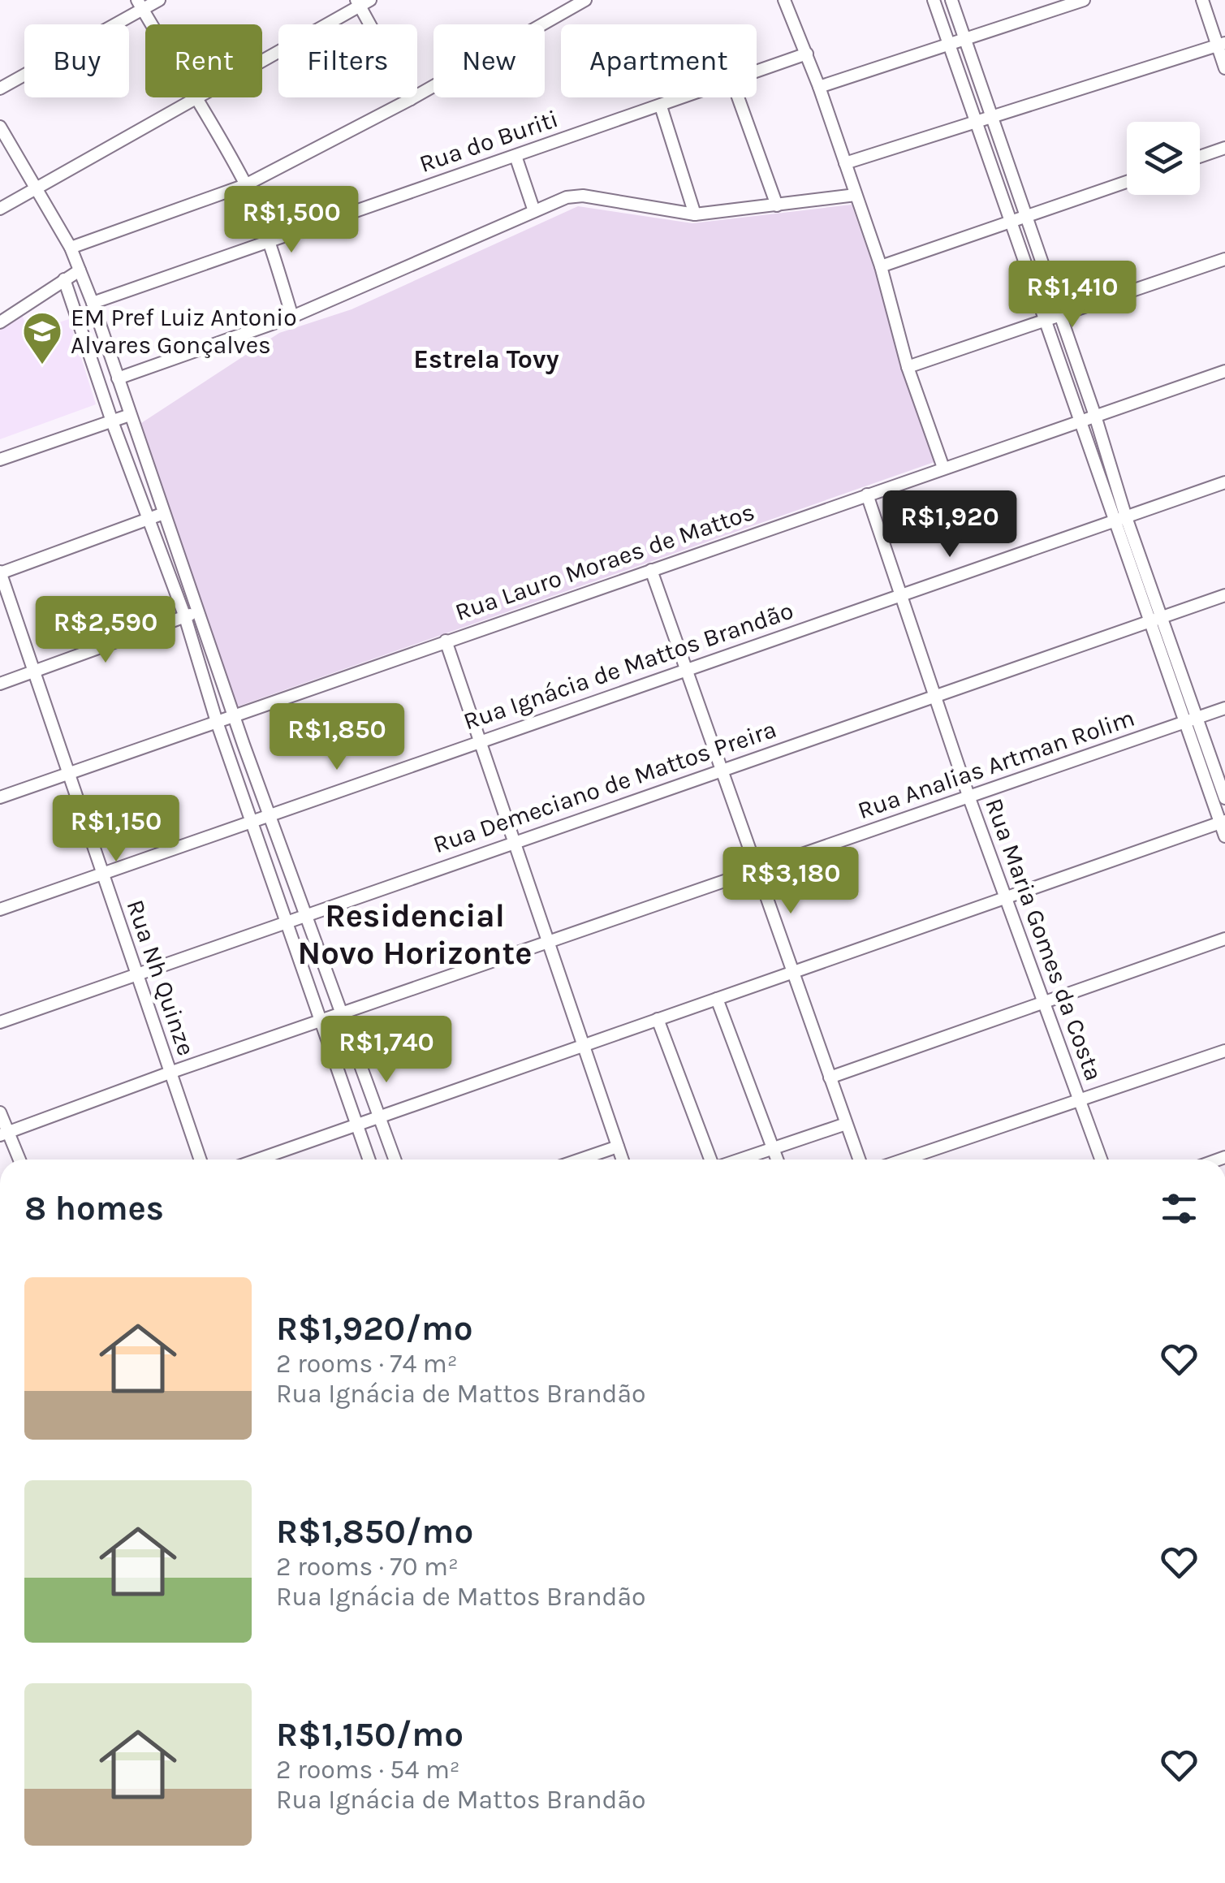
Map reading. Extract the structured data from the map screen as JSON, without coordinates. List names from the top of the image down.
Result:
{
  "streets": {
    "street": [
      "Rua do Buriti",
      "Rua Lauro Moraes de Mattos",
      "Rua Ignácia de Mattos Brandão",
      "Rua Analias Artman Rolim",
      "Rua Demeciano de Mattos Preira",
      "Rua Maria Gomes da Costa",
      "Rua Nh Quinze"
    ]
  },
  "crossings": [
    ["Rua Lauro Moraes de Mattos", "Rua Maria Gomes da Costa"],
    ["Rua Lauro Moraes de Mattos", "Rua Nh Quinze"],
    ["Rua Ignácia de Mattos Brandão", "Rua Maria Gomes da Costa"],
    ["Rua Ignácia de Mattos Brandão", "Rua Nh Quinze"],
    ["Rua Analias Artman Rolim", "Rua Maria Gomes da Costa"],
    ["Rua Analias Artman Rolim", "Rua Nh Quinze"],
    ["Rua Demeciano de Mattos Preira", "Rua Maria Gomes da Costa"],
    ["Rua Demeciano de Mattos Preira", "Rua Nh Quinze"]
  ],
  "districts": ["Estrela Tovy", "Residencial Novo Horizonte"],
  "places": {
    "school or university": ["EM Pref Luiz Antonio Alvares Gonçalves"]
  },
  "page": {
    "chip": [
      "Buy",
      "Rent",
      "Filters",
      "New",
      "Apartment"
    ],
    "price": [
      "R$1,500",
      "R$1,410",
      "R$1,920",
      "R$2,590",
      "R$1,850",
      "R$1,150",
      "R$3,180",
      "R$1,740"
    ],
    "heading": "8 homes",
    "list": [
      {
        "name": "R$1,920/mo",
        "note": "2 rooms · 74 m² · Rua Ignácia de Mattos Brandão"
      },
      {
        "name": "R$1,850/mo",
        "note": "2 rooms · 70 m² · Rua Ignácia de Mattos Brandão"
      },
      {
        "name": "R$1,150/mo",
        "note": "2 rooms · 54 m² · Rua Ignácia de Mattos Brandão"
      }
    ]
  }
}
